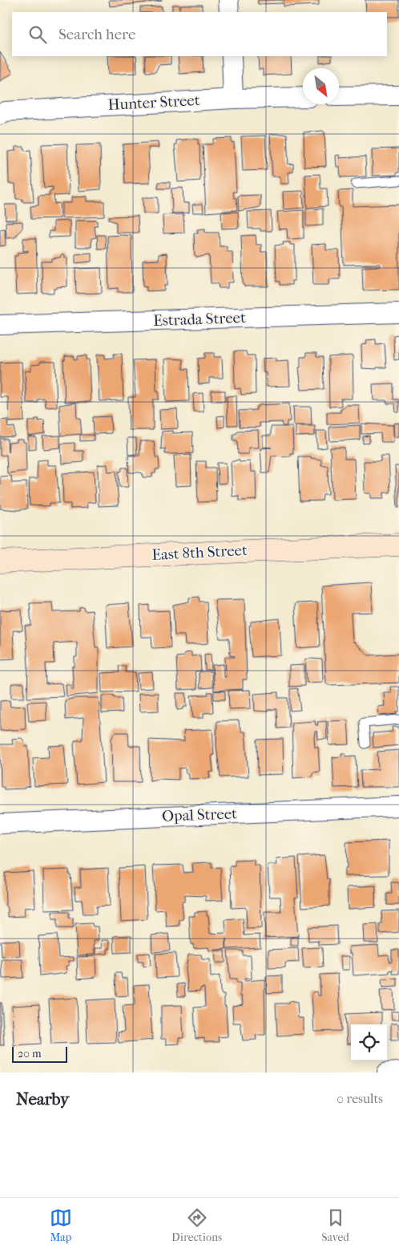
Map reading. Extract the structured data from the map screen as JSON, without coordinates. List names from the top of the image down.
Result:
{
  "streets": {
    "main road": ["East 8th Street"],
    "street": ["Hunter Street", "Estrada Street", "Opal Street"]
  },
  "scale_bar": "20 m",
  "north": "bottom right",
  "page": {
    "search": "Search here",
    "scale": "20 m",
    "heading": ["Nearby", "0 results"],
    "nav": ["Map", "Directions", "Saved"]
  }
}
